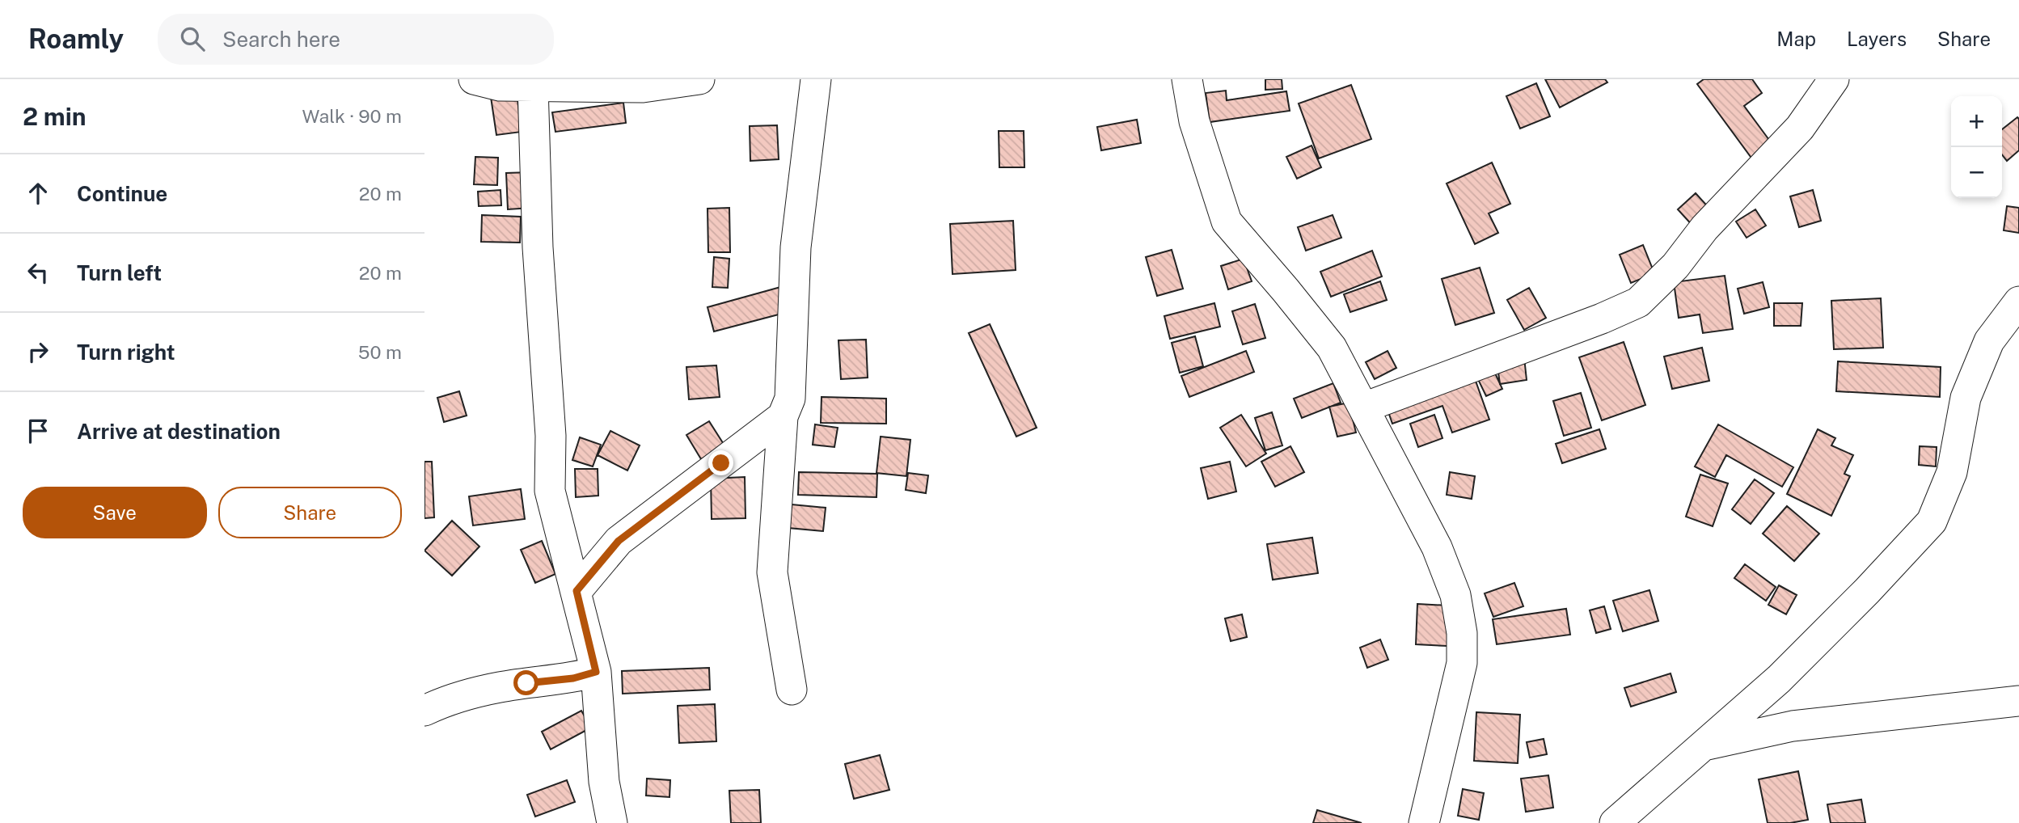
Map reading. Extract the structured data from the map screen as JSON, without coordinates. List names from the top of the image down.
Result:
{
  "page": {
    "header": "Roamly",
    "search": "Search here",
    "nav": ["Map", "Layers", "Share"],
    "heading": ["2 min", "Walk · 90 m"],
    "map_buttons": ["+", "−"],
    "list": [
      ["Continue", "20 m"],
      ["Turn left", "20 m"],
      ["Turn right", "50 m"],
      "Arrive at destination"
    ],
    "buttons": ["Save", "Share"]
  }
}
